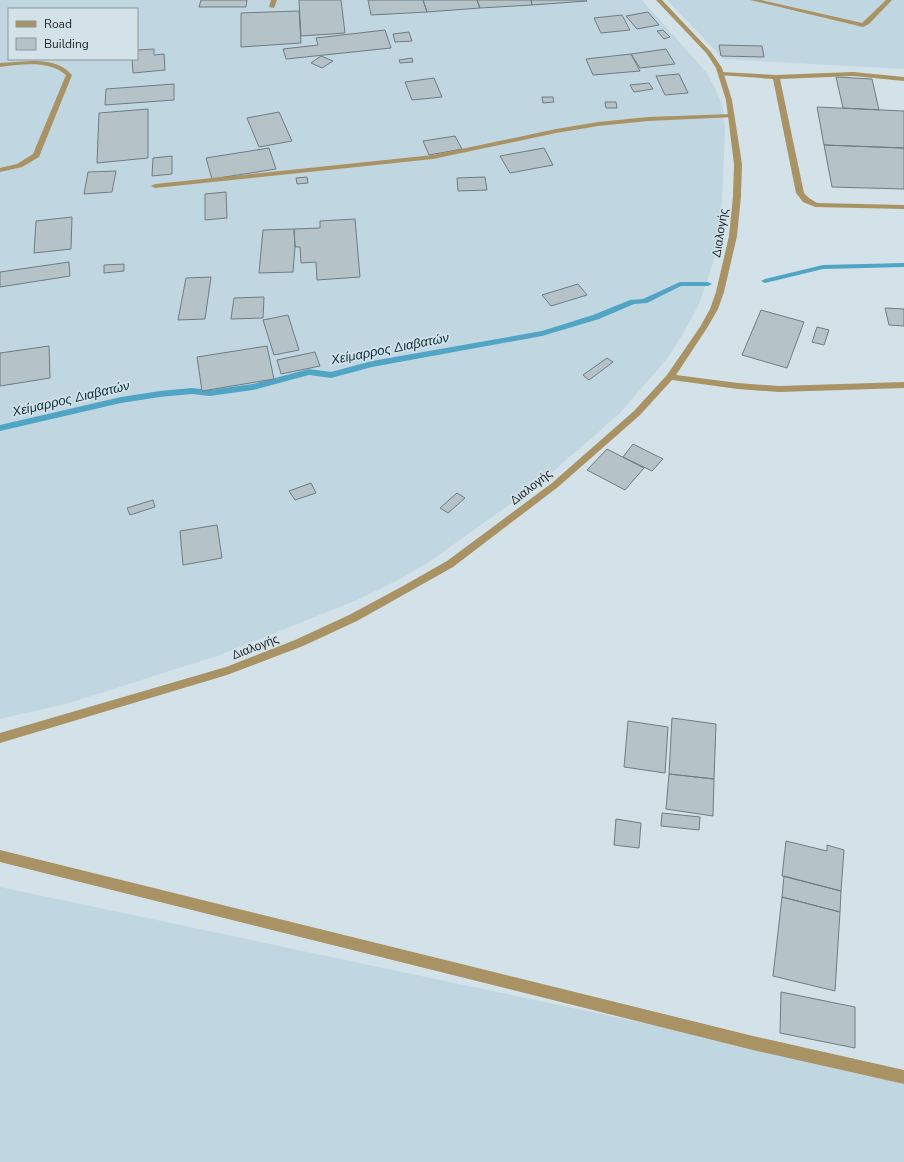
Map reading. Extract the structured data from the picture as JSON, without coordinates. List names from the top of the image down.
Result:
{
  "streets": {
    "street": ["Διαλογής"]
  },
  "water": ["Χείμαρρος Διαβατών"],
  "legend": ["Road", "Building"]
}
